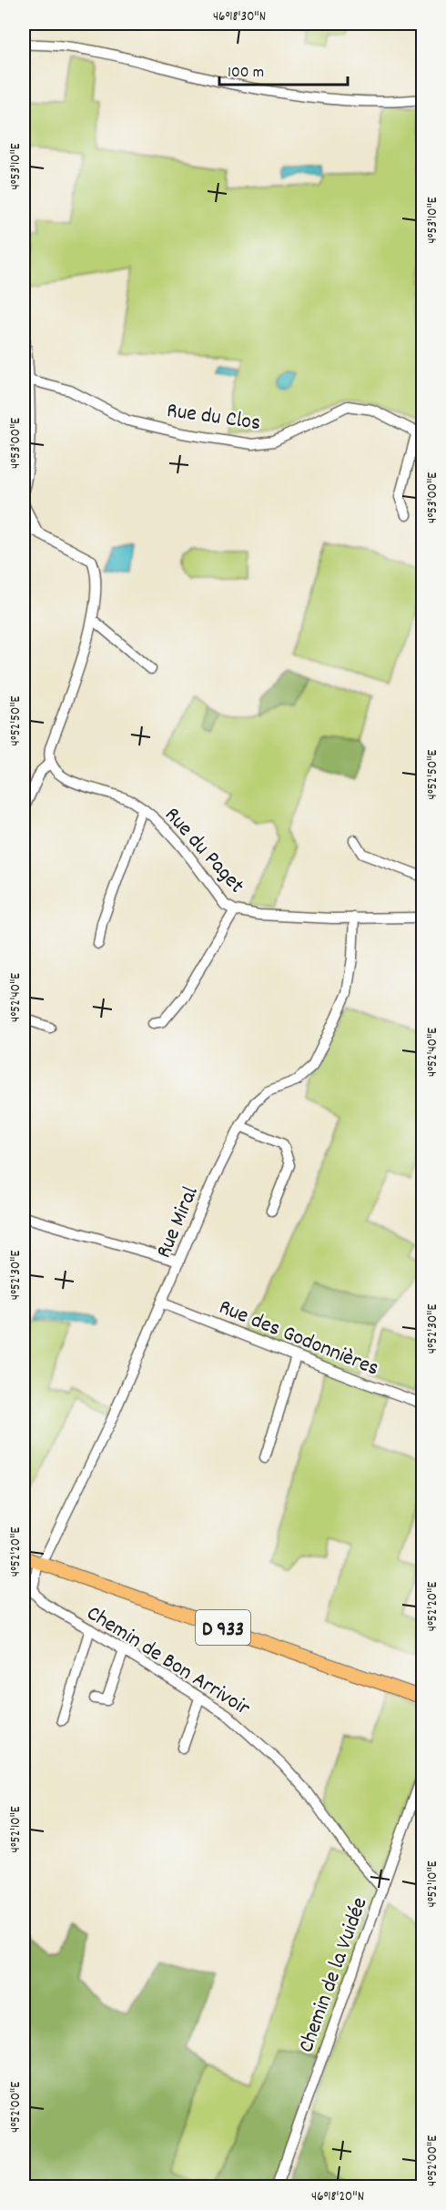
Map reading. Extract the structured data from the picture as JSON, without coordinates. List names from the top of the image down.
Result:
{
  "streets": {
    "main road": ["D 933"],
    "street": [
      "Rue du Clos",
      "Rue du Paget",
      "Rue Miral",
      "Rue des Godonnières",
      "Chemin de Bon Arrivoir",
      "Chemin de la Vuidée"
    ]
  },
  "crossings": [
    ["Rue du Paget", "Rue Miral"],
    ["Rue Miral", "Rue des Godonnières"],
    ["Rue Miral", "D 933"],
    ["Rue Miral", "Chemin de Bon Arrivoir"],
    ["D 933", "Chemin de Bon Arrivoir"],
    ["Chemin de Bon Arrivoir", "Chemin de la Vuidée"]
  ],
  "scale_bar": "100 m",
  "coordinates": [
    "46°18'30\"N",
    "4°53'10\"E",
    "4°53'00\"E",
    "4°52'50\"E",
    "4°52'40\"E",
    "4°52'30\"E",
    "4°52'20\"E",
    "4°52'10\"E",
    "4°52'00\"E",
    "46°18'20\"N"
  ]
}
